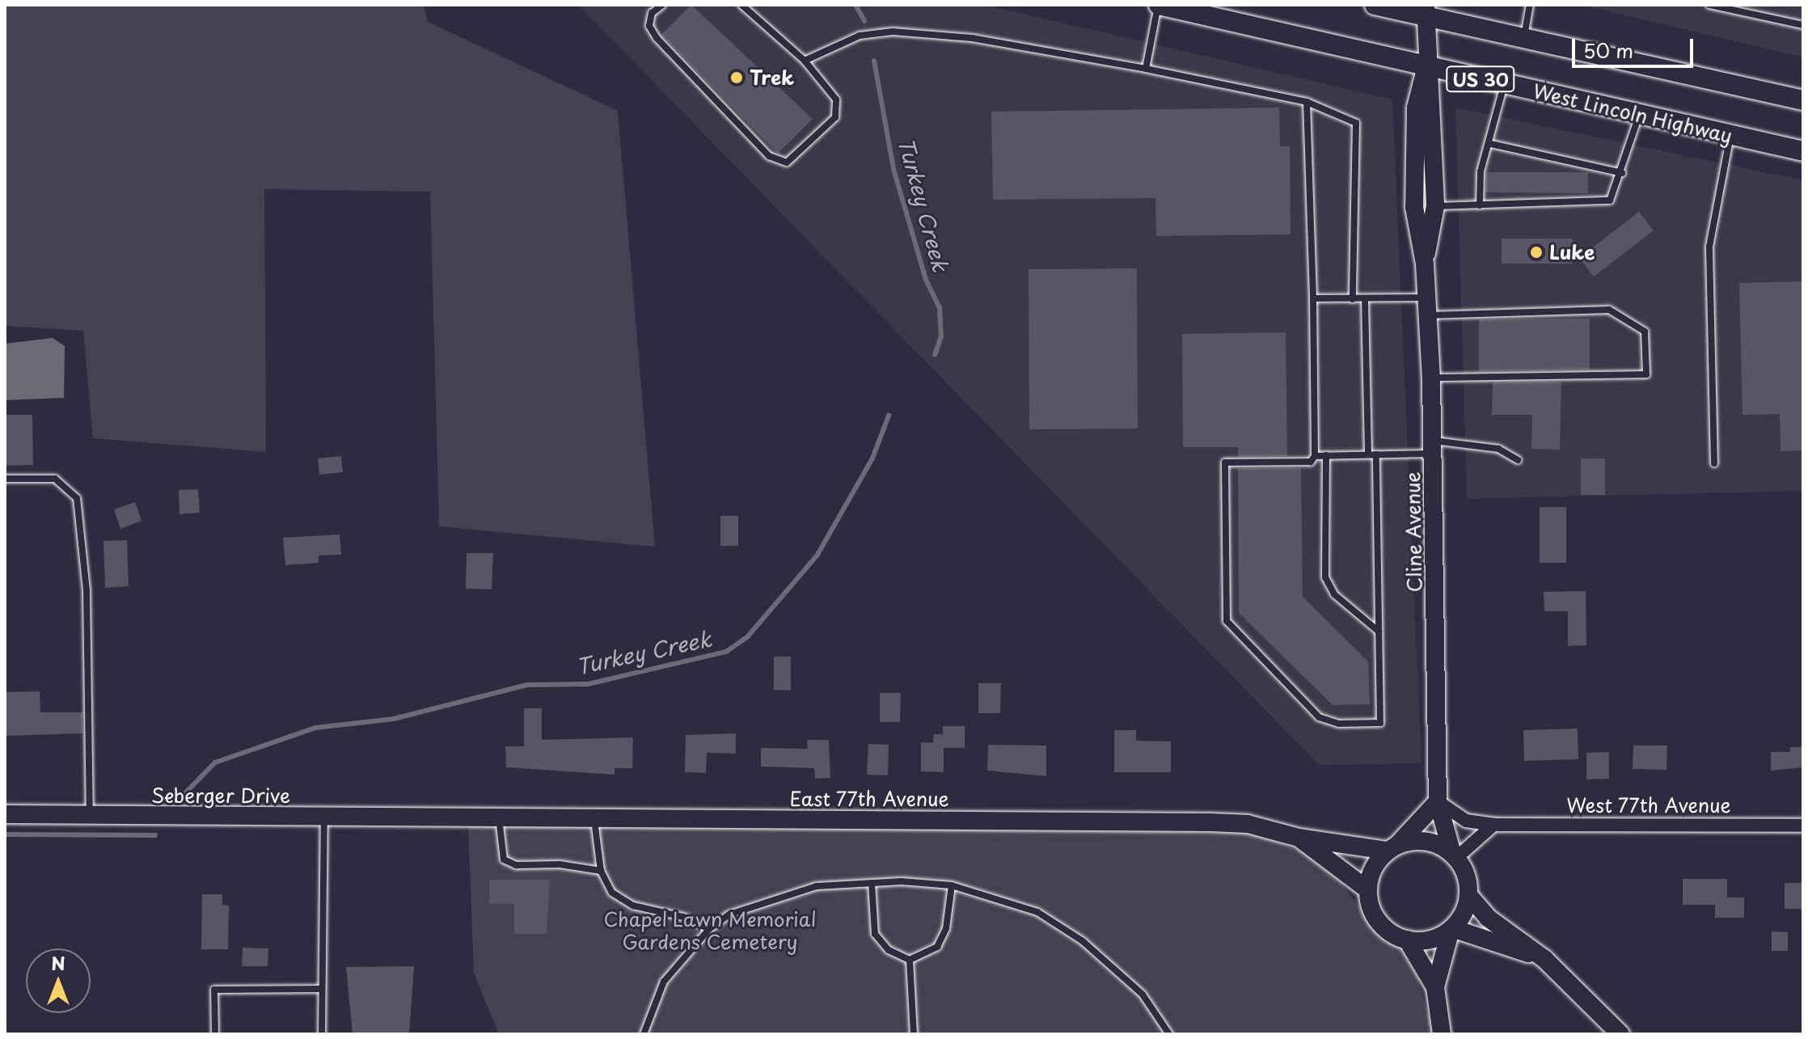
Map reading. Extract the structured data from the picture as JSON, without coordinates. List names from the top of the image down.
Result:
{
  "streets": {
    "main road": ["US 30", "West Lincoln Highway"],
    "street": [
      "Cline Avenue",
      "Seberger Drive",
      "East 77th Avenue",
      "West 77th Avenue"
    ]
  },
  "crossings": [
    ["US 30", "Cline Avenue"],
    ["West Lincoln Highway", "Cline Avenue"],
    ["Cline Avenue", "East 77th Avenue"],
    ["Cline Avenue", "West 77th Avenue"],
    ["Seberger Drive", "East 77th Avenue"]
  ],
  "water": ["Turkey Creek"],
  "parks": ["Chapel Lawn Memorial Gardens Cemetery"],
  "places": ["Trek", "Luke"],
  "scale_bar": "50 m",
  "north": "top"
}
